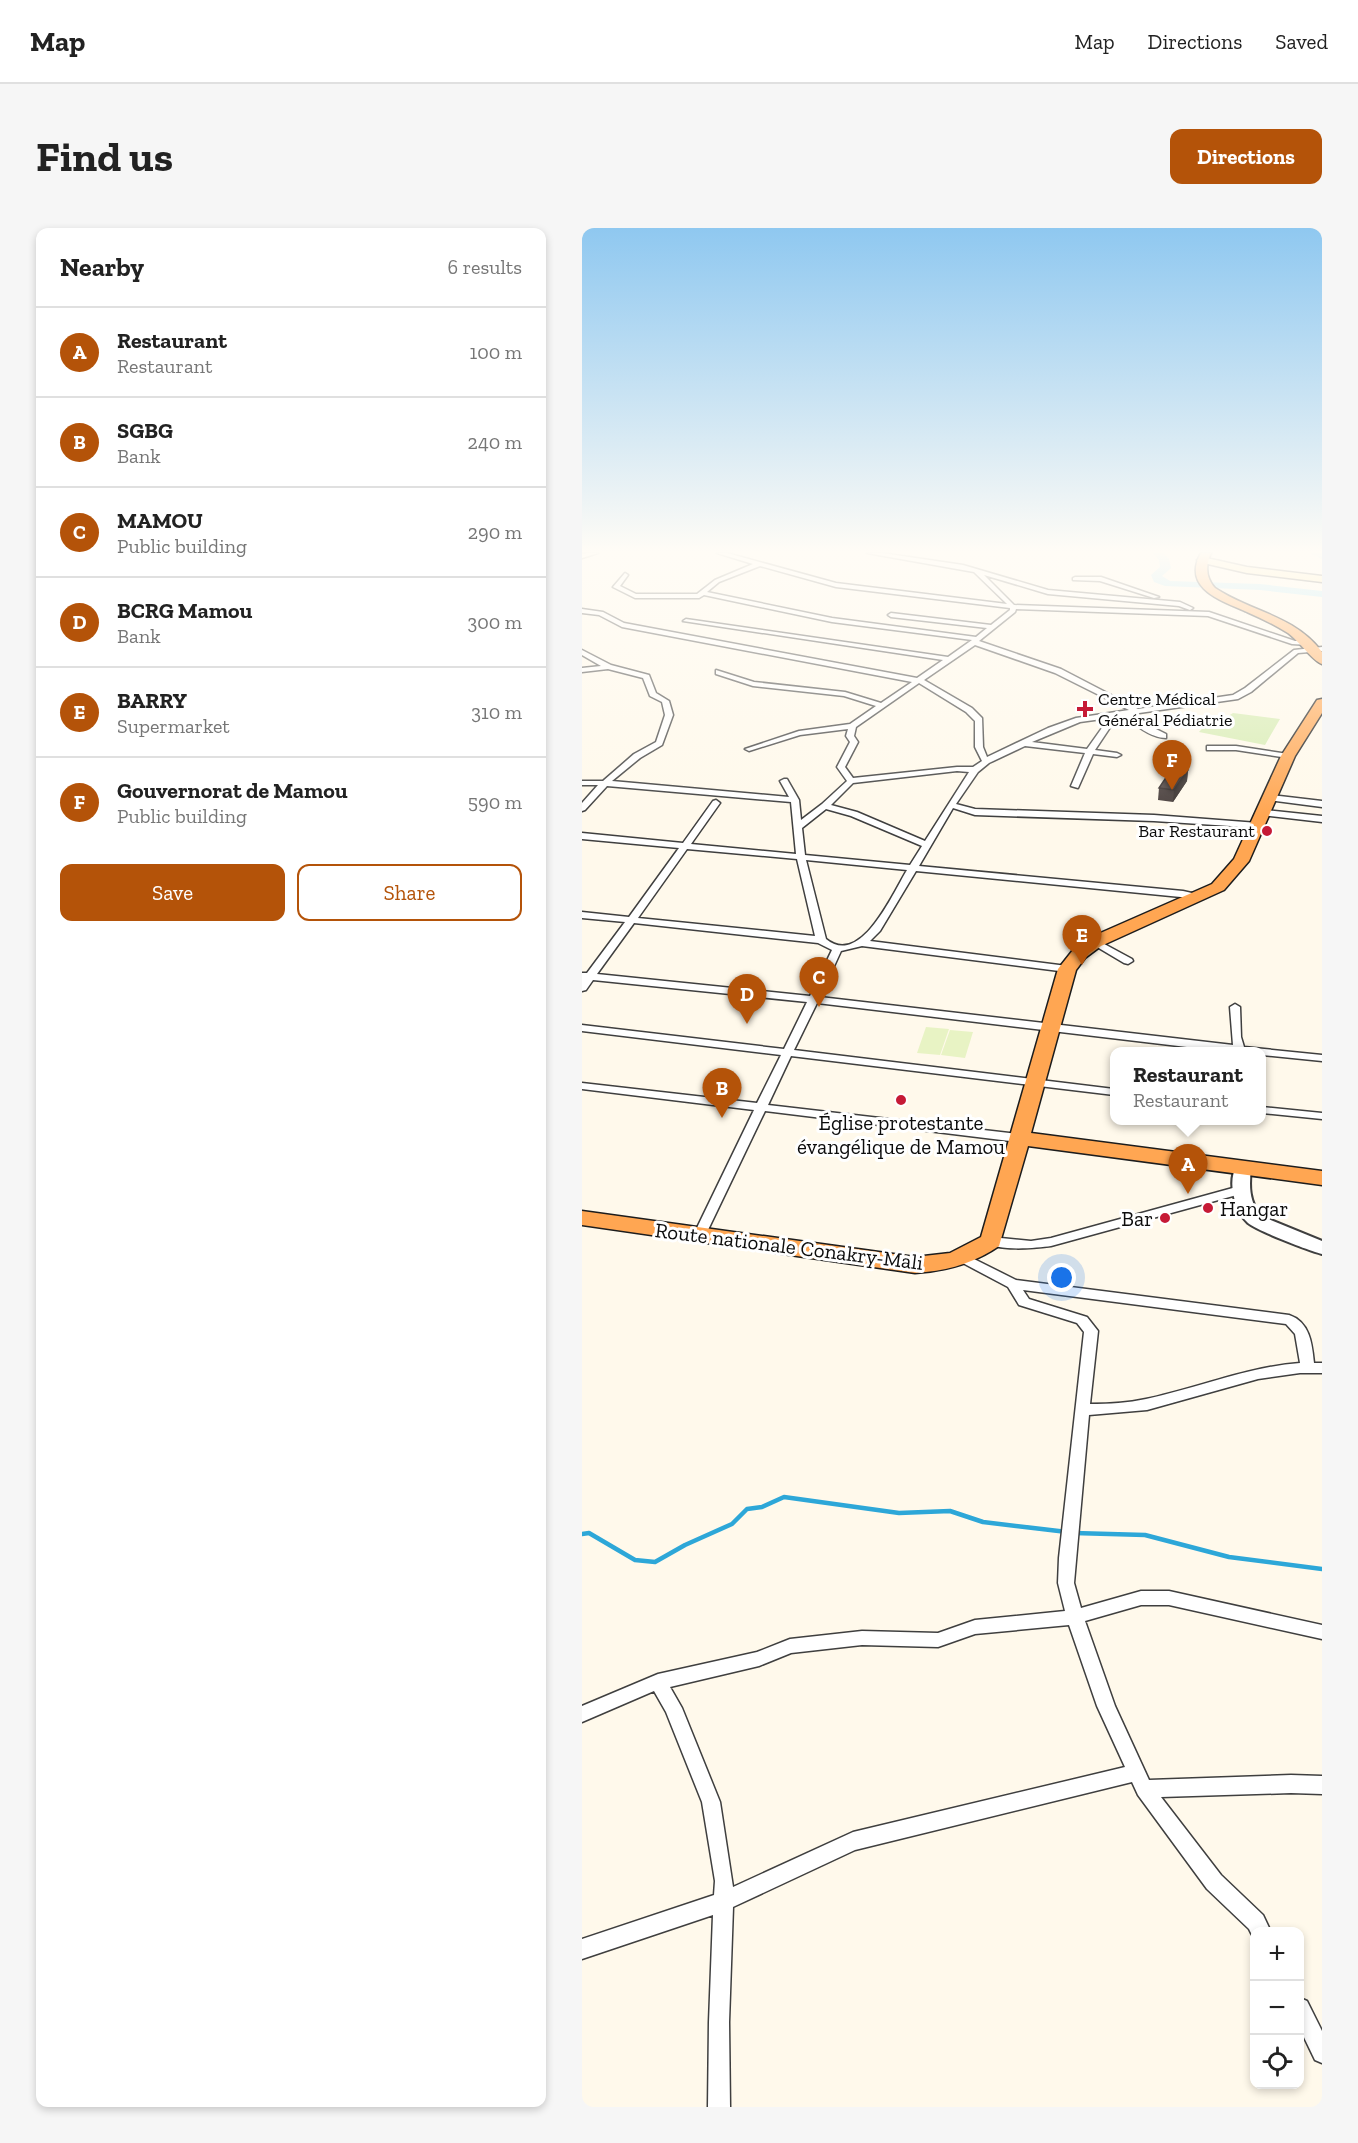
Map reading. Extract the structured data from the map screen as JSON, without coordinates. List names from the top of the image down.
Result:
{
  "streets": {
    "highway": ["Route nationale Conakry-Mali"]
  },
  "places": {
    "health": ["Centre Médical Général Pédiatrie"],
    "other": [
      "Bar Restaurant",
      "Église protestante évangélique de Mamou",
      "Hangar",
      "Bar"
    ]
  },
  "page": {
    "header": "Map",
    "nav": ["Map", "Directions", "Saved"],
    "buttons": [
      "Directions",
      ["Save", "Share"]
    ],
    "title": "Find us",
    "heading": ["Nearby", "6 results"],
    "list": [
      {
        "mark": "A",
        "name": "Restaurant",
        "note": "Restaurant",
        "value": "100 m"
      },
      {
        "mark": "B",
        "name": "SGBG",
        "note": "Bank",
        "value": "240 m"
      },
      {
        "mark": "C",
        "name": "MAMOU",
        "note": "Public building",
        "value": "290 m"
      },
      {
        "mark": "D",
        "name": "BCRG Mamou",
        "note": "Bank",
        "value": "300 m"
      },
      {
        "mark": "E",
        "name": "BARRY",
        "note": "Supermarket",
        "value": "310 m"
      },
      {
        "mark": "F",
        "name": "Gouvernorat de Mamou",
        "note": "Public building",
        "value": "590 m"
      }
    ],
    "pins": [
      "F",
      "E",
      "C",
      "D",
      "B",
      "A"
    ],
    "popup": ["Restaurant", "Restaurant"],
    "map_buttons": ["+", "−"]
  }
}
